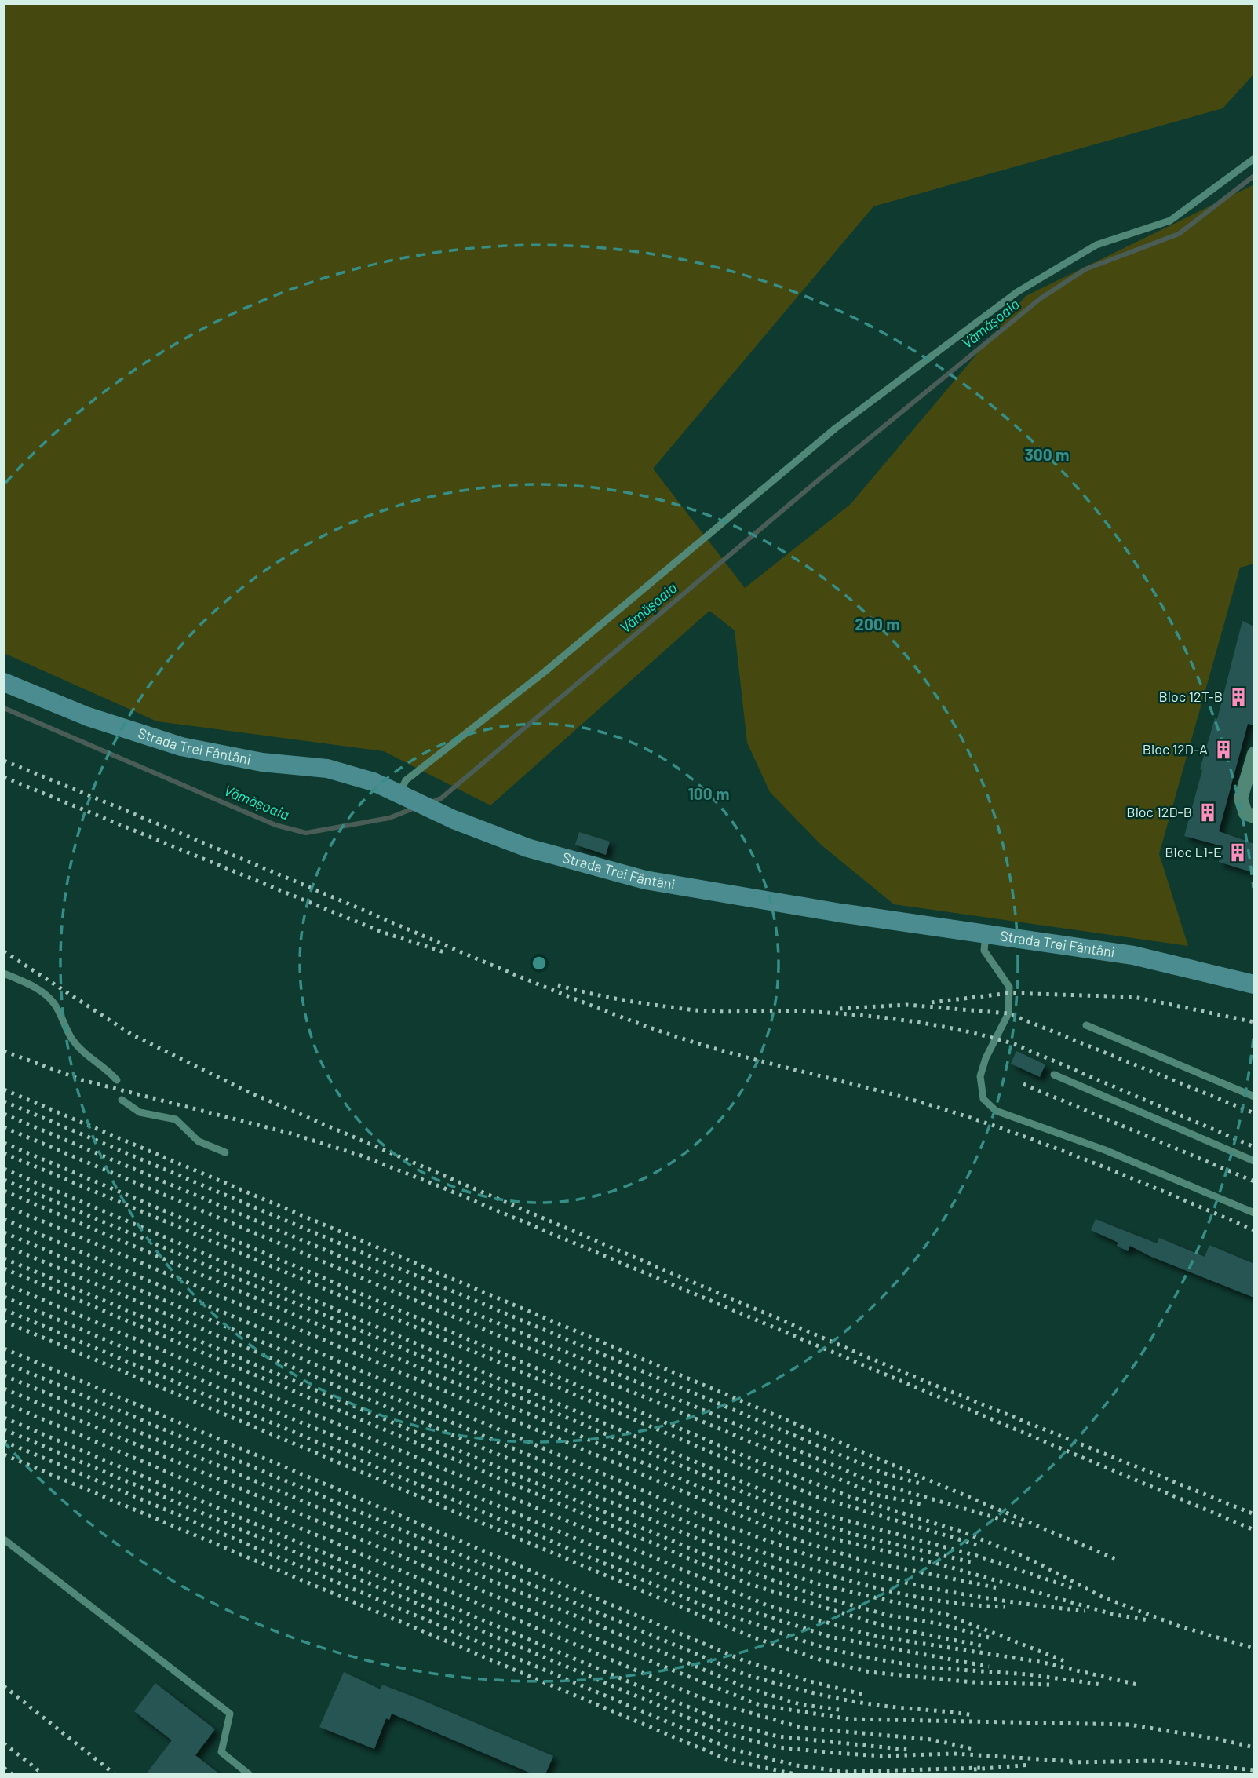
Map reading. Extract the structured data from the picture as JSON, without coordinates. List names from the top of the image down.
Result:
{
  "streets": {
    "main road": ["Strada Trei Fântâni"]
  },
  "water": ["Vămășoaia"],
  "places": {
    "building": [
      "Bloc 12T-B",
      "Bloc 12D-A",
      "Bloc 12D-B",
      "Bloc L1-E"
    ]
  },
  "rings": ["300 m", "200 m", "100 m"]
}
